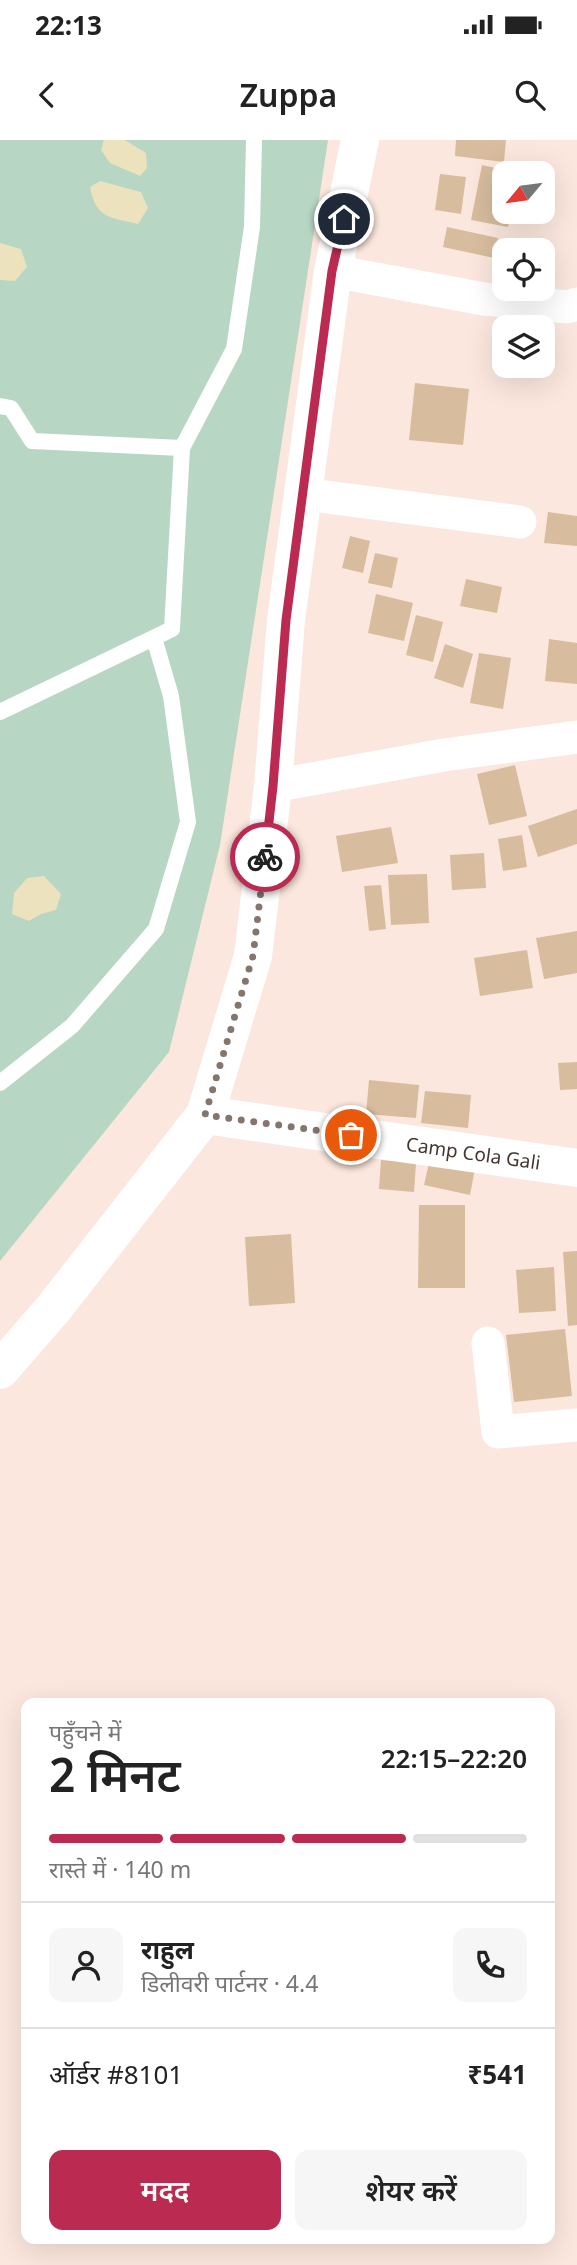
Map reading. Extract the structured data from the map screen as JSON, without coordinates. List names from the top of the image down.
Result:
{
  "streets": {
    "street": ["Camp Cola Gali"]
  },
  "north": "bottom left",
  "page": {
    "status": "22:13",
    "header": "Zuppa",
    "heading": ["2 मिनट", "पहुँचने में", "22:15–22:20"],
    "panel": [
      "राहुल",
      "डिलीवरी पार्टनर · 4.4",
      "ऑर्डर #8101",
      "₹541"
    ],
    "bar": "रास्ते में · 140 m",
    "buttons": ["मदद", "शेयर करें"]
  }
}
